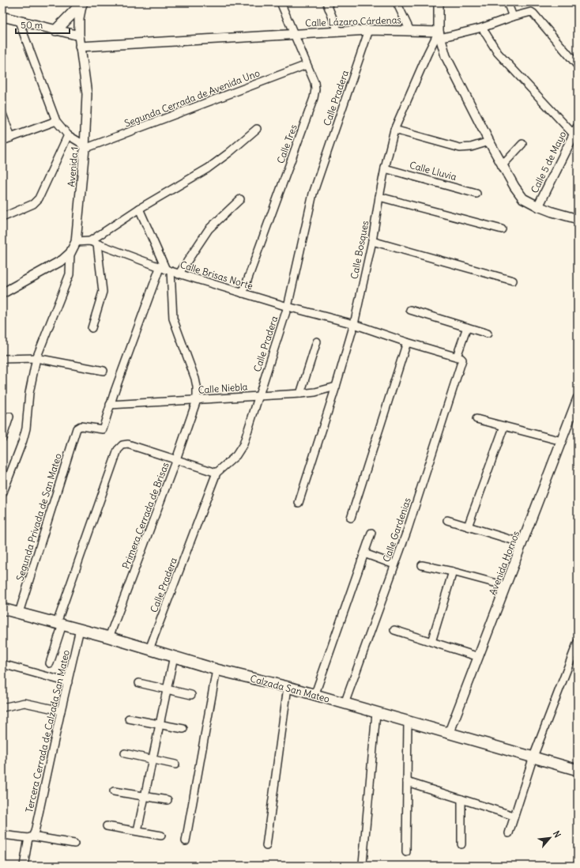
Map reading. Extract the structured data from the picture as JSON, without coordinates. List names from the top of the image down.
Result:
{
  "streets": {
    "main road": ["Calzada San Mateo"],
    "street": [
      "Calle Lázaro Cárdenas",
      "Segunda Cerrada de Avenida Uno",
      "Calle Pradera",
      "Calle Tres",
      "Calle 5 de Mayo",
      "Avenida 1",
      "Calle Lluvia",
      "Calle Bosques",
      "Calle Brisas Norte",
      "Calle Niebla",
      "Primera Cerrada de Brisas",
      "Segunda Privada de San Mateo",
      "Calle Gardenias",
      "Avenida Hornos",
      "Tercera Cerrada de Calzada San Mateo"
    ]
  },
  "crossings": [
    ["Calle Lázaro Cárdenas", "Calle Pradera"],
    ["Calle Lázaro Cárdenas", "Calle Tres"],
    ["Calle Lázaro Cárdenas", "Avenida 1"],
    ["Calle Lázaro Cárdenas", "Calle Bosques"],
    ["Segunda Cerrada de Avenida Uno", "Calle Tres"],
    ["Segunda Cerrada de Avenida Uno", "Avenida 1"],
    ["Calle Pradera", "Calle Brisas Norte"],
    ["Calle Pradera", "Calle Niebla"],
    ["Calle Pradera", "Calzada San Mateo"],
    ["Calle Tres", "Calle Brisas Norte"],
    ["Avenida 1", "Calle Brisas Norte"],
    ["Calle Lluvia", "Calle Bosques"],
    ["Calle Bosques", "Calle Brisas Norte"],
    ["Calle Bosques", "Calle Niebla"],
    ["Calle Brisas Norte", "Calle Gardenias"],
    ["Calle Niebla", "Primera Cerrada de Brisas"],
    ["Calle Niebla", "Segunda Privada de San Mateo"],
    ["Primera Cerrada de Brisas", "Calzada San Mateo"],
    ["Segunda Privada de San Mateo", "Calzada San Mateo"],
    ["Calle Gardenias", "Calzada San Mateo"],
    ["Avenida Hornos", "Calzada San Mateo"],
    ["Calzada San Mateo", "Tercera Cerrada de Calzada San Mateo"]
  ],
  "scale_bar": "50 m",
  "north": "top right"
}
